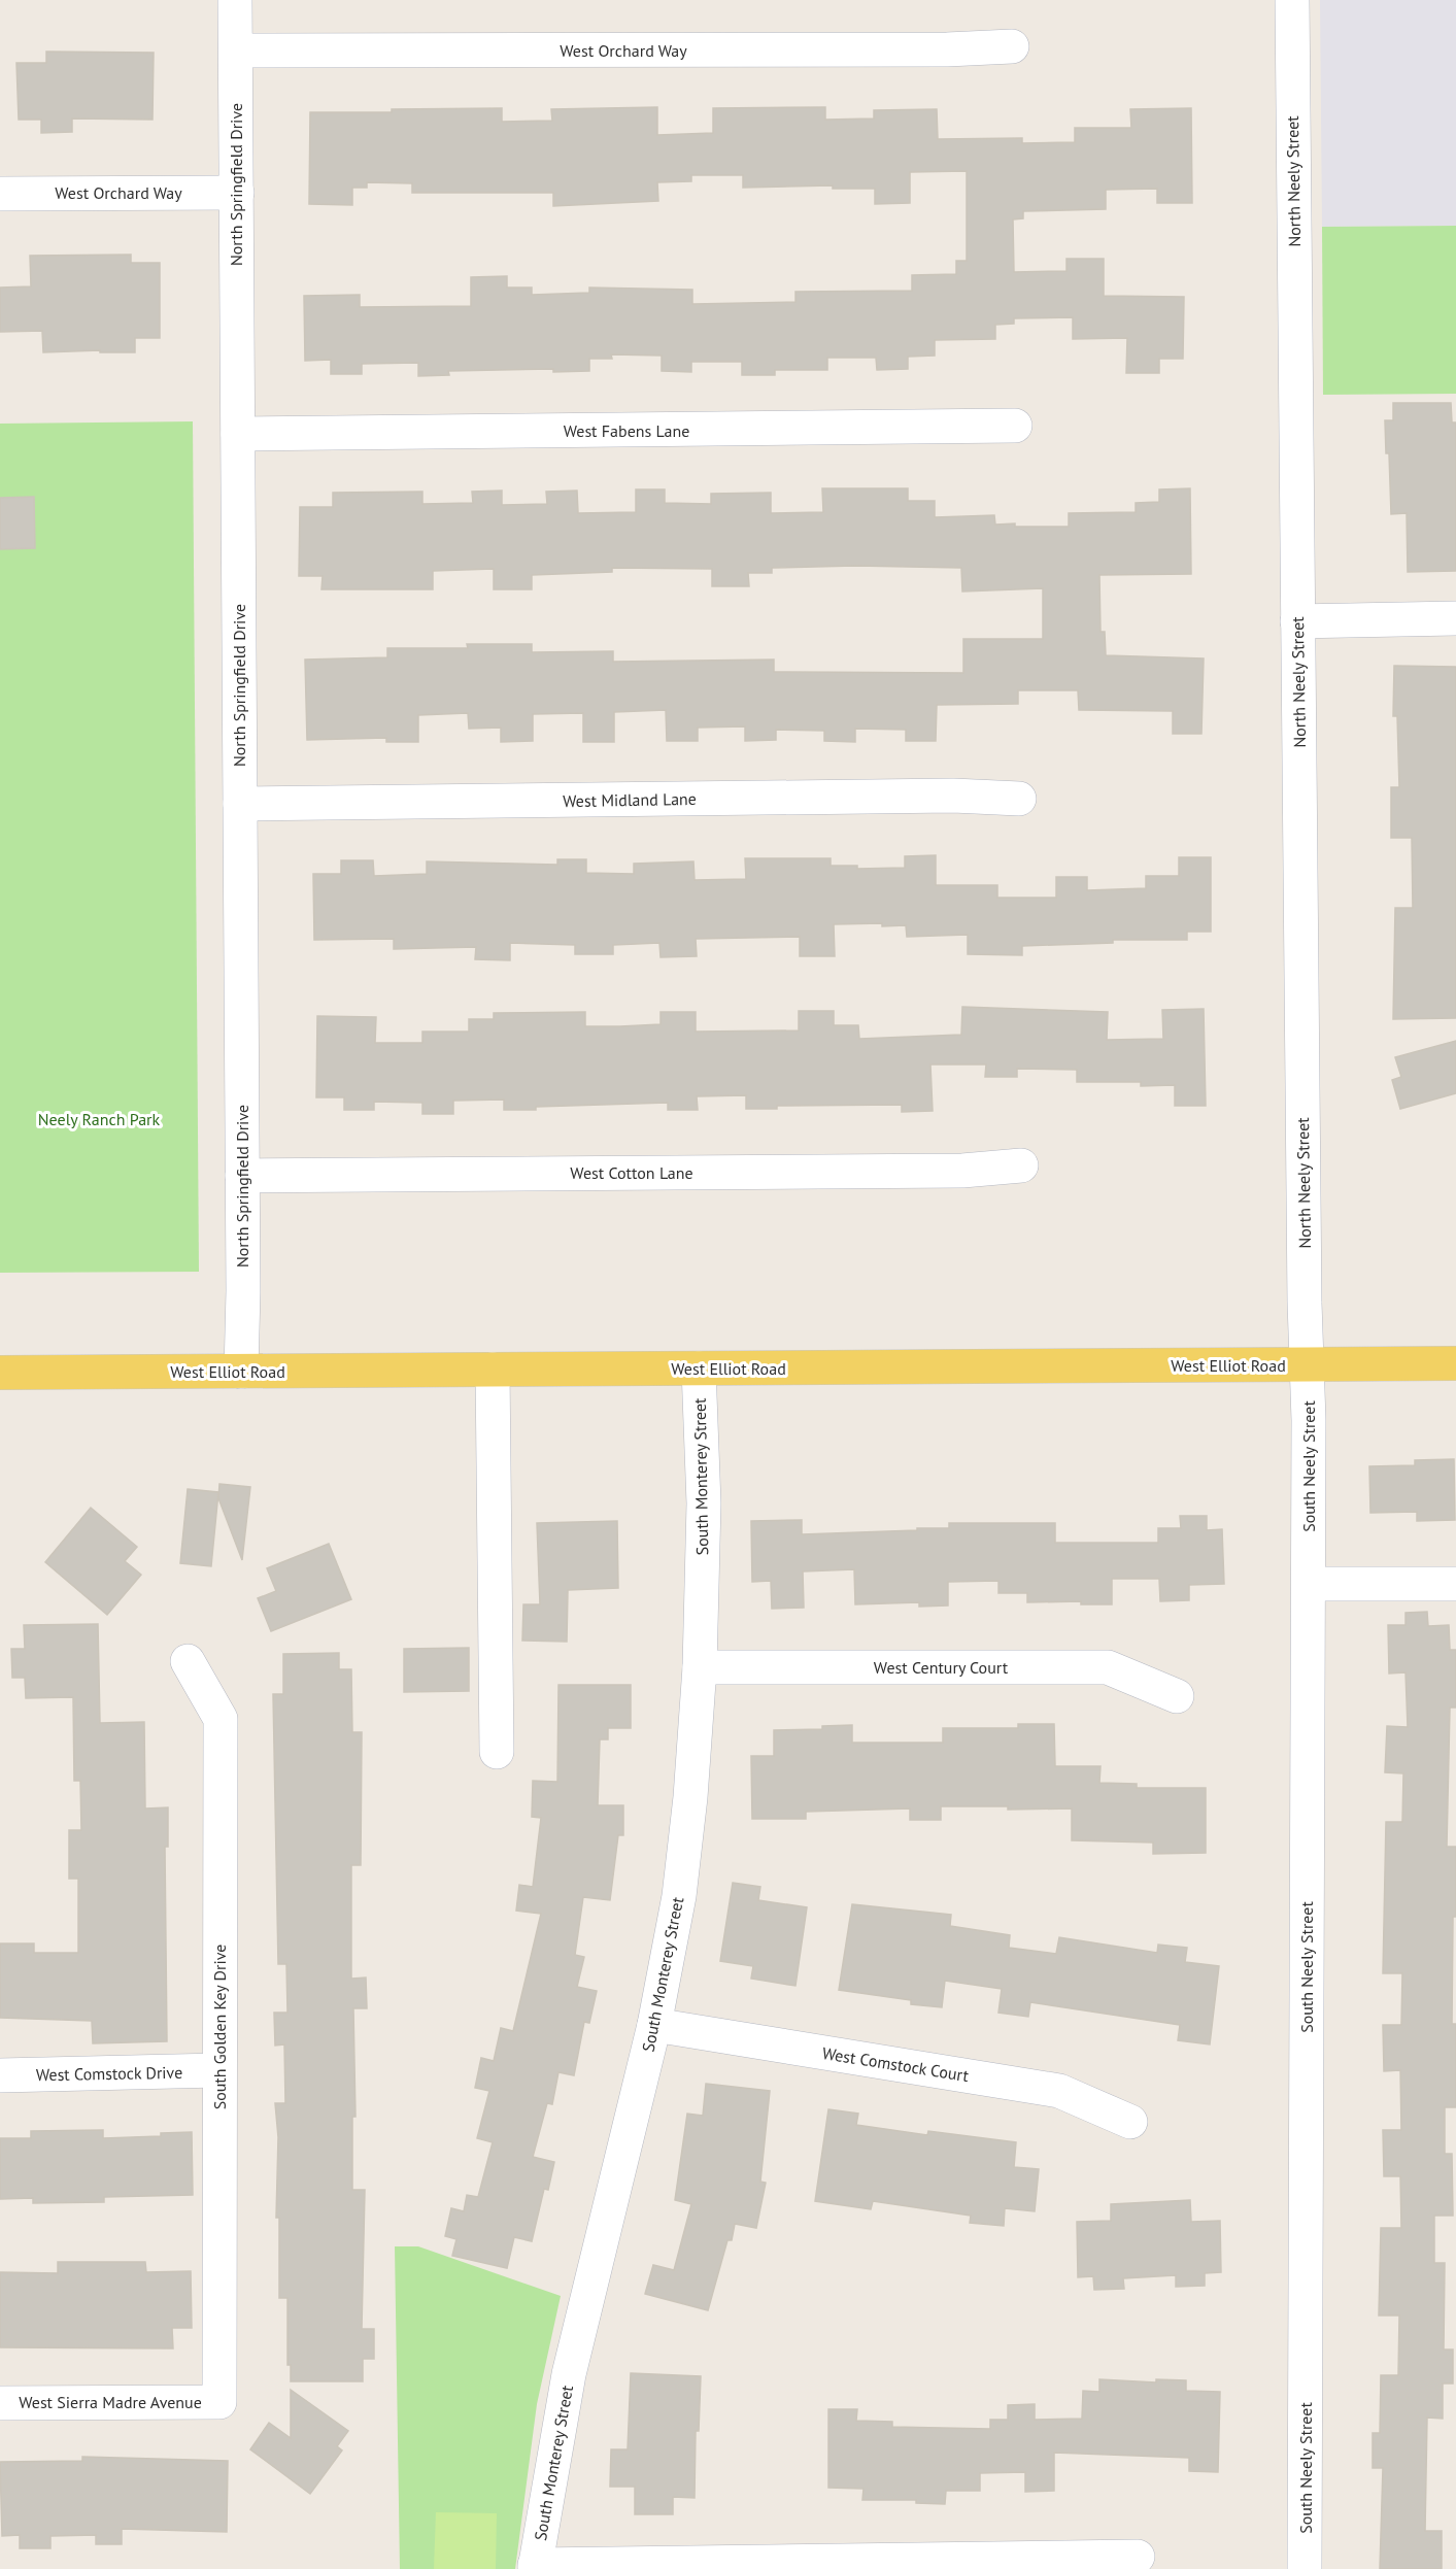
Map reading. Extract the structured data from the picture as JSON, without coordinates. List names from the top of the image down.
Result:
{
  "streets": {
    "main road": ["West Elliot Road"],
    "street": [
      "West Orchard Way",
      "North Neely Street",
      "North Springfield Drive",
      "West Fabens Lane",
      "West Midland Lane",
      "West Cotton Lane",
      "South Neely Street",
      "South Monterey Street",
      "West Century Court",
      "South Golden Key Drive",
      "West Comstock Court",
      "West Comstock Drive",
      "West Sierra Madre Avenue"
    ]
  },
  "crossings": [
    ["West Orchard Way", "North Springfield Drive"],
    ["North Neely Street", "West Elliot Road"],
    ["North Neely Street", "South Neely Street"],
    ["North Springfield Drive", "West Fabens Lane"],
    ["North Springfield Drive", "West Midland Lane"],
    ["North Springfield Drive", "West Cotton Lane"],
    ["North Springfield Drive", "West Elliot Road"],
    ["West Elliot Road", "South Neely Street"],
    ["West Elliot Road", "South Monterey Street"],
    ["South Monterey Street", "West Century Court"],
    ["South Monterey Street", "West Comstock Court"],
    ["South Golden Key Drive", "West Comstock Drive"],
    ["South Golden Key Drive", "West Sierra Madre Avenue"]
  ],
  "parks": ["Neely Ranch Park"]
}
